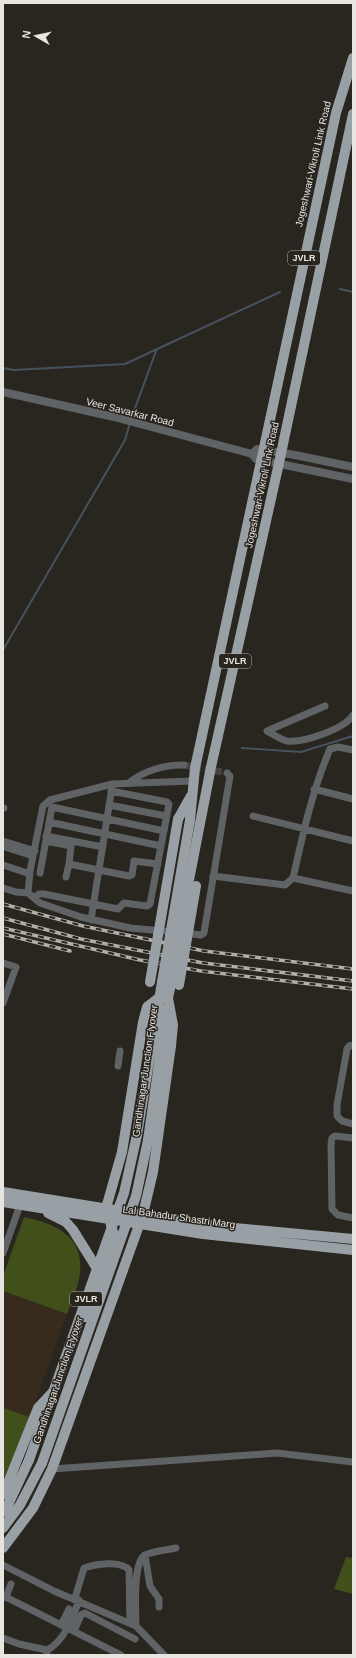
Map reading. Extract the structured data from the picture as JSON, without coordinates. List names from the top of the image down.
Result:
{
  "streets": {
    "main road": [
      "Jogeshwari-Vikroli Link Road",
      "JVLR",
      "Gandhinagar Junction Flyover",
      "Lal Bahadur Shastri Marg"
    ],
    "street": ["Veer Savarkar Road"]
  },
  "crossings": [
    ["Jogeshwari-Vikroli Link Road", "JVLR"],
    ["Jogeshwari-Vikroli Link Road", "Veer Savarkar Road"],
    ["JVLR", "Gandhinagar Junction Flyover"]
  ],
  "north": "left"
}
